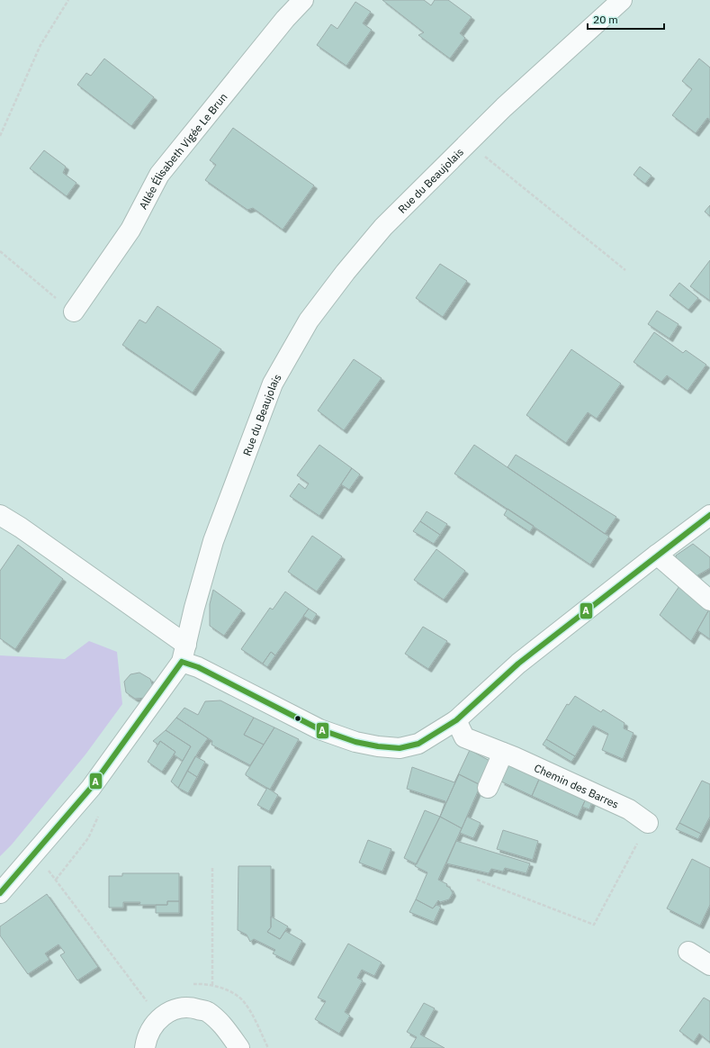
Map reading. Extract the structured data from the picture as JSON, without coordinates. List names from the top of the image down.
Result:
{
  "streets": {
    "street": ["Allée Élisabeth Vigée Le Brun", "Rue du Beaujolais", "Chemin des Barres"]
  },
  "lines": ["transit line A"],
  "scale_bar": "20 m"
}
